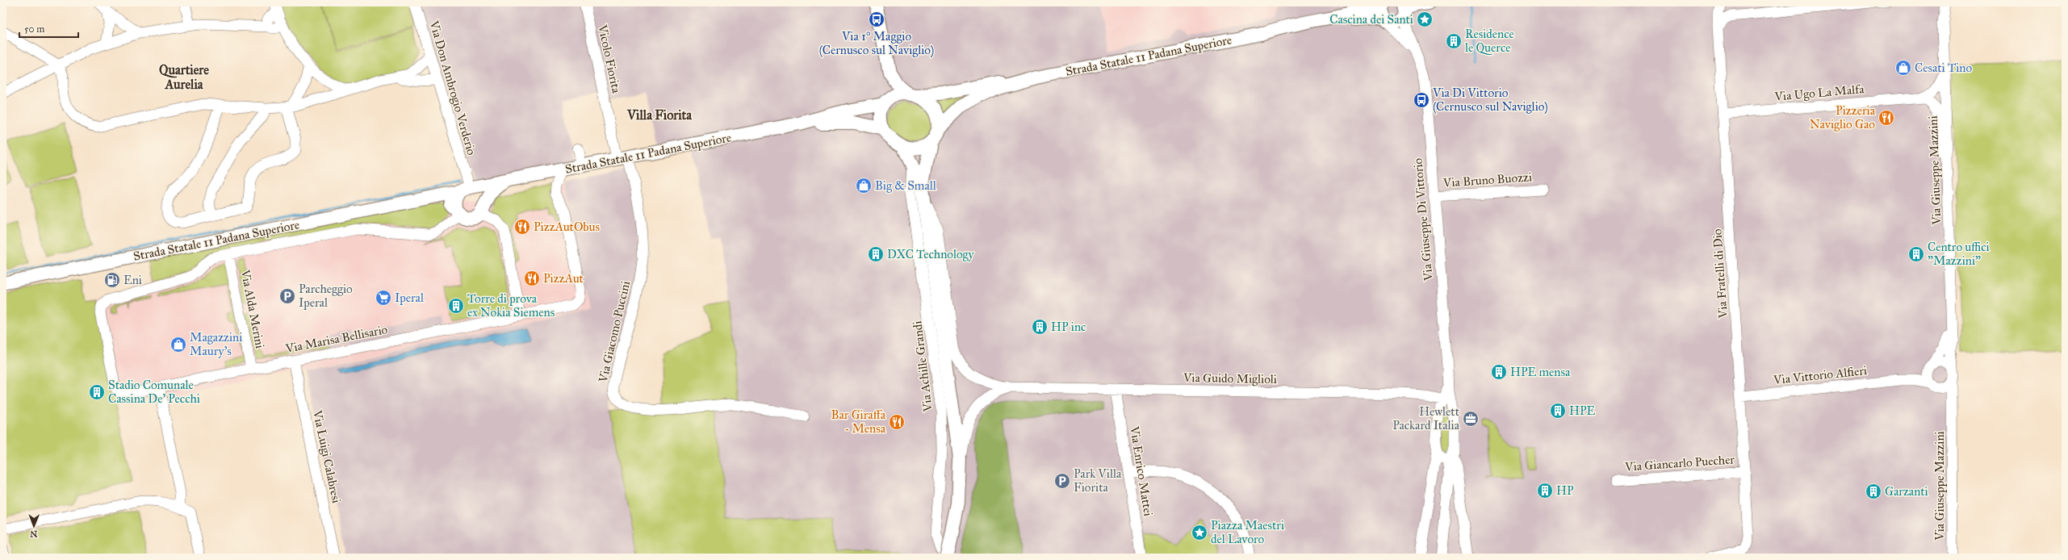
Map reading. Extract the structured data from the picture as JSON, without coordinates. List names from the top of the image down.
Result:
{
  "streets": {
    "main road": ["Strada Statale 11 Padana Superiore"],
    "street": [
      "Vicolo Fiorita",
      "Via Don Ambrogio Verderio",
      "Via Ugo La Malfa",
      "Via Giuseppe Mazzini",
      "Via Bruno Buozzi",
      "Via Giuseppe Di Vittorio",
      "Via Fratelli di Dio",
      "Via Alda Merini",
      "Via Giacomo Puccini",
      "Via Marisa Bellisario",
      "Via Achille Grandi",
      "Via Vittorio Alfieri",
      "Via Guido Miglioli",
      "Via Luigi Calabresi",
      "Via Giancarlo Puecher",
      "Via Enrico Mattei"
    ]
  },
  "crossings": [
    ["Strada Statale 11 Padana Superiore", "Vicolo Fiorita"],
    ["Strada Statale 11 Padana Superiore", "Via Don Ambrogio Verderio"],
    ["Strada Statale 11 Padana Superiore", "Via Giuseppe Di Vittorio"],
    ["Strada Statale 11 Padana Superiore", "Via Giacomo Puccini"],
    ["Strada Statale 11 Padana Superiore", "Via Marisa Bellisario"],
    ["Vicolo Fiorita", "Via Giacomo Puccini"],
    ["Via Ugo La Malfa", "Via Giuseppe Mazzini"],
    ["Via Ugo La Malfa", "Via Fratelli di Dio"],
    ["Via Giuseppe Mazzini", "Via Vittorio Alfieri"],
    ["Via Bruno Buozzi", "Via Giuseppe Di Vittorio"],
    ["Via Giuseppe Di Vittorio", "Via Guido Miglioli"],
    ["Via Fratelli di Dio", "Via Vittorio Alfieri"],
    ["Via Fratelli di Dio", "Via Giancarlo Puecher"],
    ["Via Alda Merini", "Via Marisa Bellisario"],
    ["Via Marisa Bellisario", "Via Luigi Calabresi"],
    ["Via Guido Miglioli", "Via Enrico Mattei"]
  ],
  "districts": ["Quartiere Aurelia", "Villa Fiorita"],
  "places": {
    "bus stop": ["Via 1° Maggio (Cernusco sul Naviglio)", "Via Di Vittorio (Cernusco sul Naviglio)"],
    "place": ["Cascina dei Santi", "Piazza Maestri del Lavoro"],
    "building": [
      "Residence le Querce",
      "DXC Technology",
      "Centro uffici \"Mazzini\"",
      "Torre di prova ex Nokia Siemens",
      "HP inc",
      "HPE mensa",
      "Stadio Comunale Cassina De' Pecchi",
      "HPE",
      "HP",
      "Garzanti"
    ],
    "shop": ["Cesati Tino", "Big & Small", "Magazzini Maury's"],
    "restaurant": [
      "Pizzeria Naviglio Gao",
      "PizzAutObus",
      "PizzAut",
      "Bar Giraffa - Mensa"
    ],
    "fuel station": ["Eni"],
    "parking": ["Parcheggio Iperal", "Park Villa Fiorita"],
    "supermarket": ["Iperal"],
    "office": ["Hewlett Packard Italia"]
  },
  "scale_bar": "50 m",
  "north": "bottom"
}
